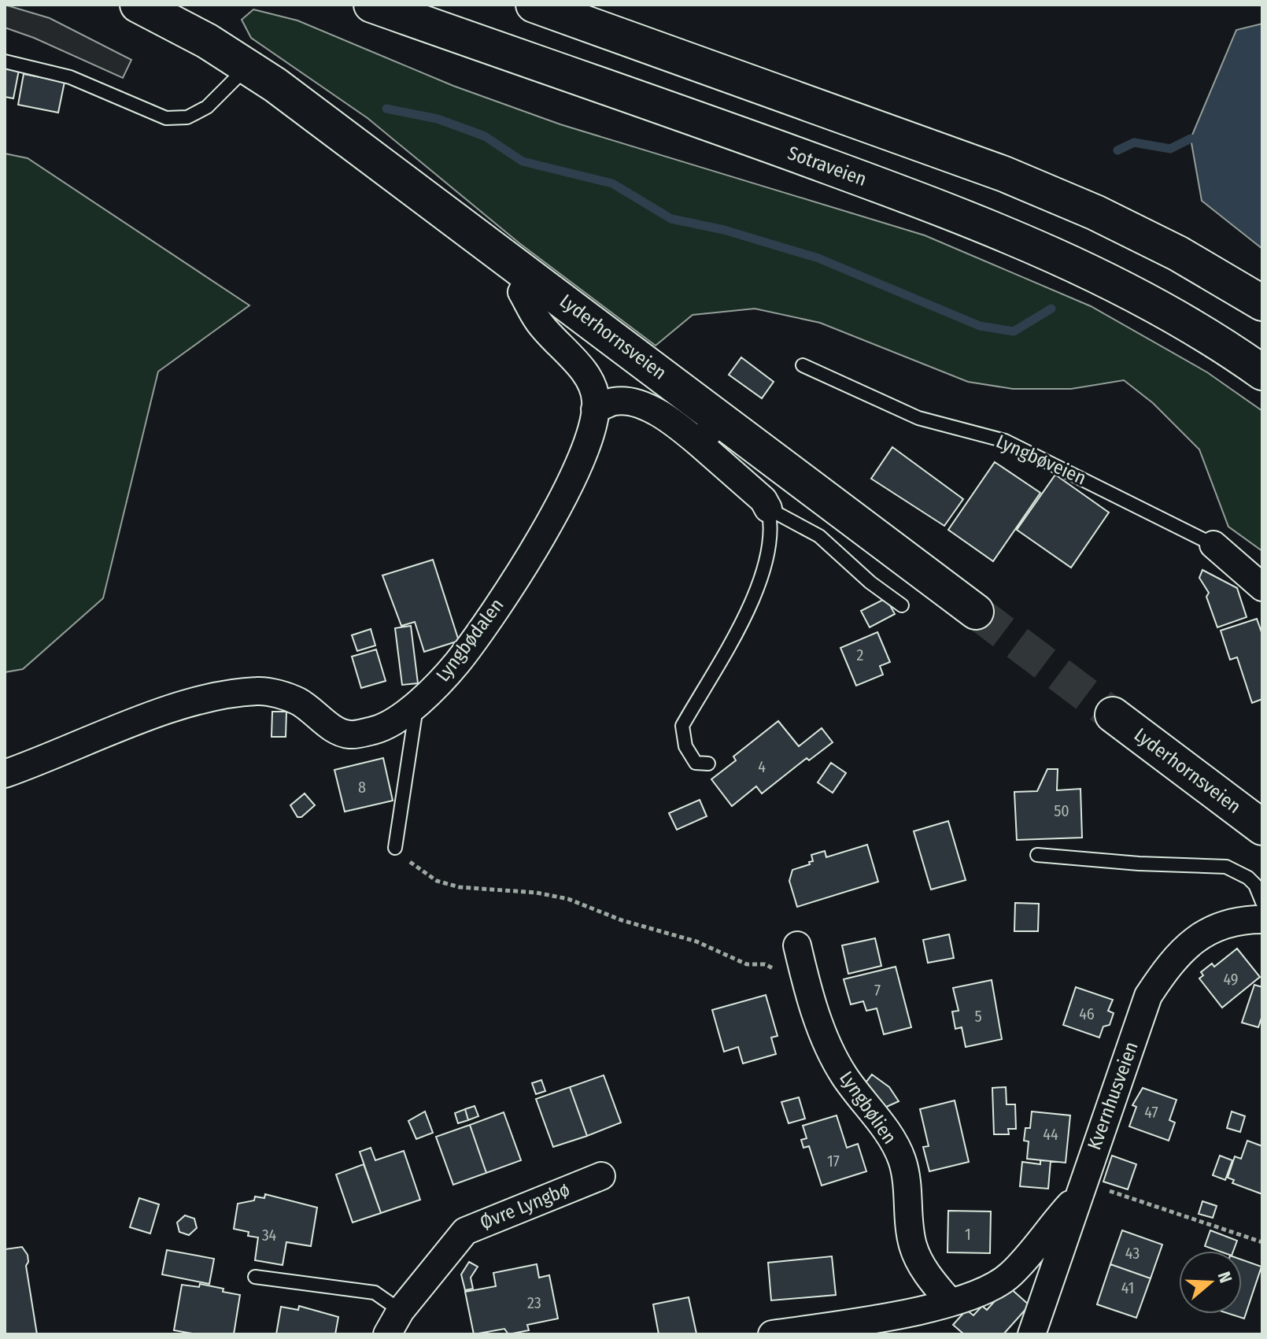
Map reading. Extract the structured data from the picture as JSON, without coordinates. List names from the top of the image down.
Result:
{
  "streets": {
    "main road": ["Sotraveien", "Lyderhornsveien"],
    "street": [
      "Lyngbøveien",
      "Lyngbødalen",
      "Kvernhusveien",
      "Lyngbølien",
      "Øvre Lyngbø"
    ]
  },
  "crossings": [
    ["Lyderhornsveien", "Lyngbødalen"]
  ],
  "house_numbers": [
    "2",
    "4",
    "8",
    "50",
    "49",
    "7",
    "46",
    "5",
    "47",
    "44",
    "17",
    "1",
    "34",
    "43",
    "41",
    "23"
  ],
  "north": "right"
}
